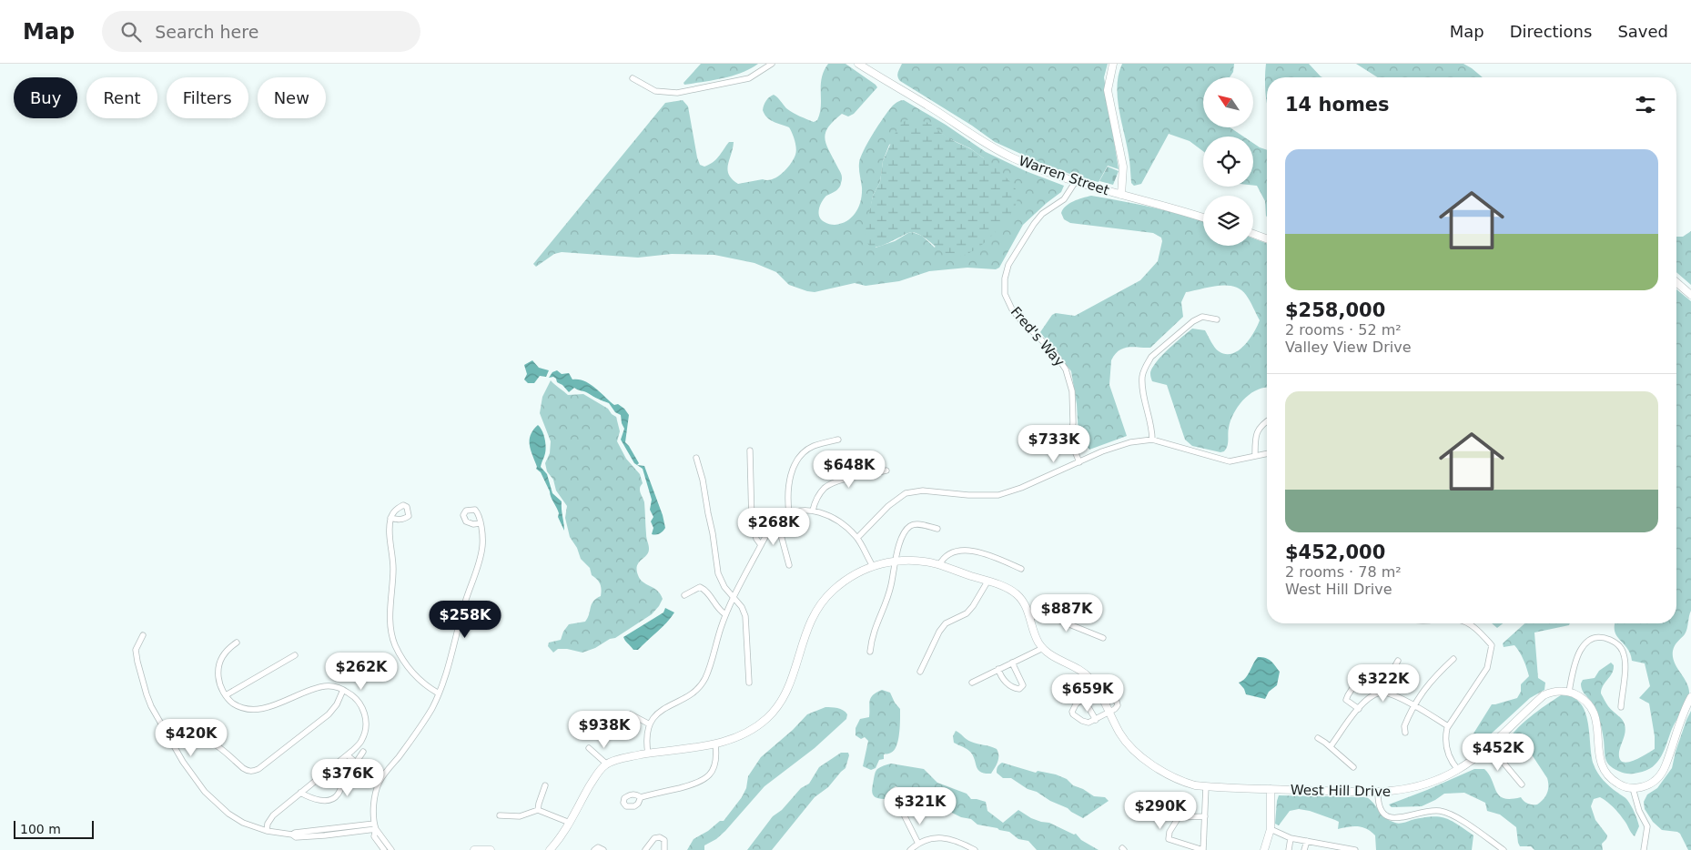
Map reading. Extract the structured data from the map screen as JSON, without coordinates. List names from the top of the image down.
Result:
{
  "streets": {
    "street": ["Warren Street", "Fred's Way", "West Hill Drive"]
  },
  "crossings": [
    ["Warren Street", "Fred's Way"]
  ],
  "scale_bar": "100 m",
  "north": "top left",
  "page": {
    "header": "Map",
    "search": "Search here",
    "nav": ["Map", "Directions", "Saved"],
    "chip": [
      "Buy",
      "Rent",
      "Filters",
      "New"
    ],
    "heading": "14 homes",
    "list": [
      {
        "name": "$258,000",
        "note": "2 rooms · 52 m² · Valley View Drive"
      },
      {
        "name": "$452,000",
        "note": "2 rooms · 78 m² · West Hill Drive"
      }
    ],
    "price": [
      "$733K",
      "$648K",
      "$268K",
      "$887K",
      "$258K",
      "$262K",
      "$322K",
      "$659K",
      "$938K",
      "$420K",
      "$452K",
      "$376K",
      "$321K",
      "$290K"
    ],
    "scale": "100 m"
  }
}
